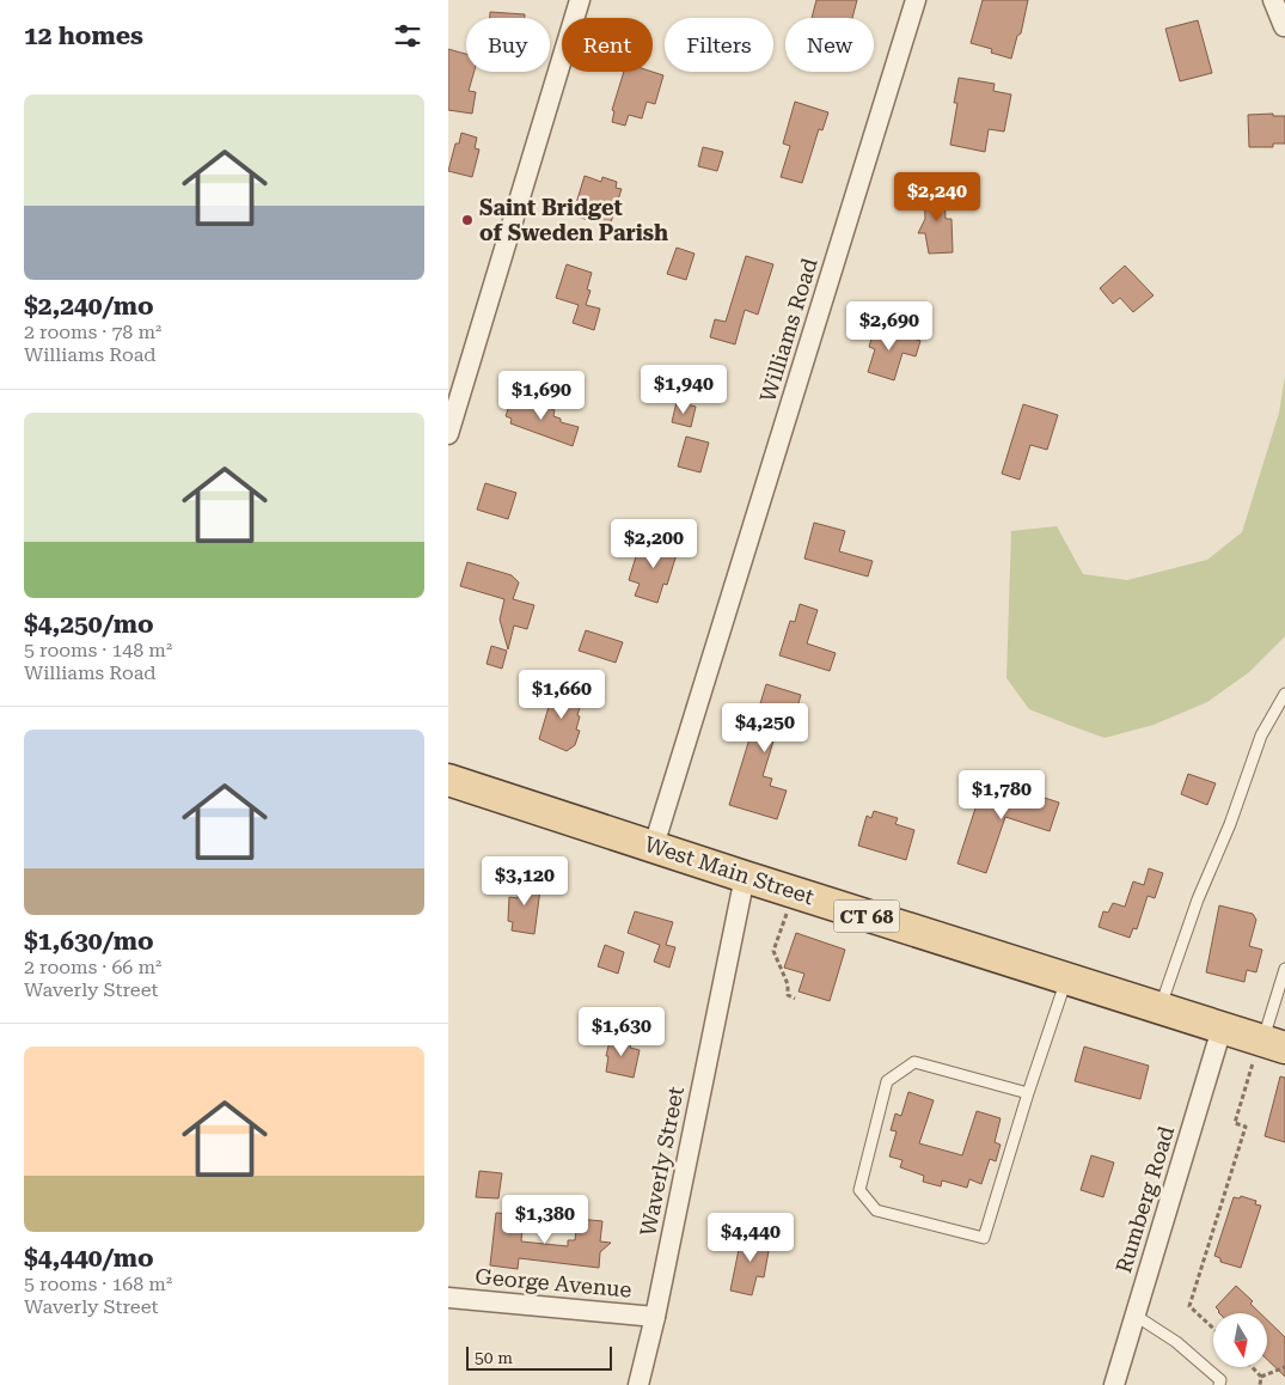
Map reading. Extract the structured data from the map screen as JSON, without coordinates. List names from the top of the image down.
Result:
{
  "streets": {
    "main road": ["West Main Street", "CT 68"],
    "street": [
      "Williams Road",
      "Waverly Street",
      "Rumberg Road",
      "George Avenue"
    ]
  },
  "crossings": [
    ["Williams Road", "West Main Street"],
    ["West Main Street", "Waverly Street"],
    ["West Main Street", "Rumberg Road"],
    ["Waverly Street", "George Avenue"]
  ],
  "places": ["Saint Bridget of Sweden Parish"],
  "scale_bar": "50 m",
  "north": "bottom",
  "page": {
    "heading": "12 homes",
    "chip": [
      "Buy",
      "Rent",
      "Filters",
      "New"
    ],
    "list": [
      {
        "name": "$2,240/mo",
        "note": "2 rooms · 78 m² · Williams Road"
      },
      {
        "name": "$4,250/mo",
        "note": "5 rooms · 148 m² · Williams Road"
      },
      {
        "name": "$1,630/mo",
        "note": "2 rooms · 66 m² · Waverly Street"
      },
      {
        "name": "$4,440/mo",
        "note": "5 rooms · 168 m² · Waverly Street"
      }
    ],
    "price": [
      "$2,240",
      "$2,690",
      "$1,940",
      "$1,690",
      "$2,200",
      "$1,660",
      "$4,250",
      "$1,780",
      "$3,120",
      "$1,630",
      "$1,380",
      "$4,440"
    ],
    "scale": "50 m"
  }
}
